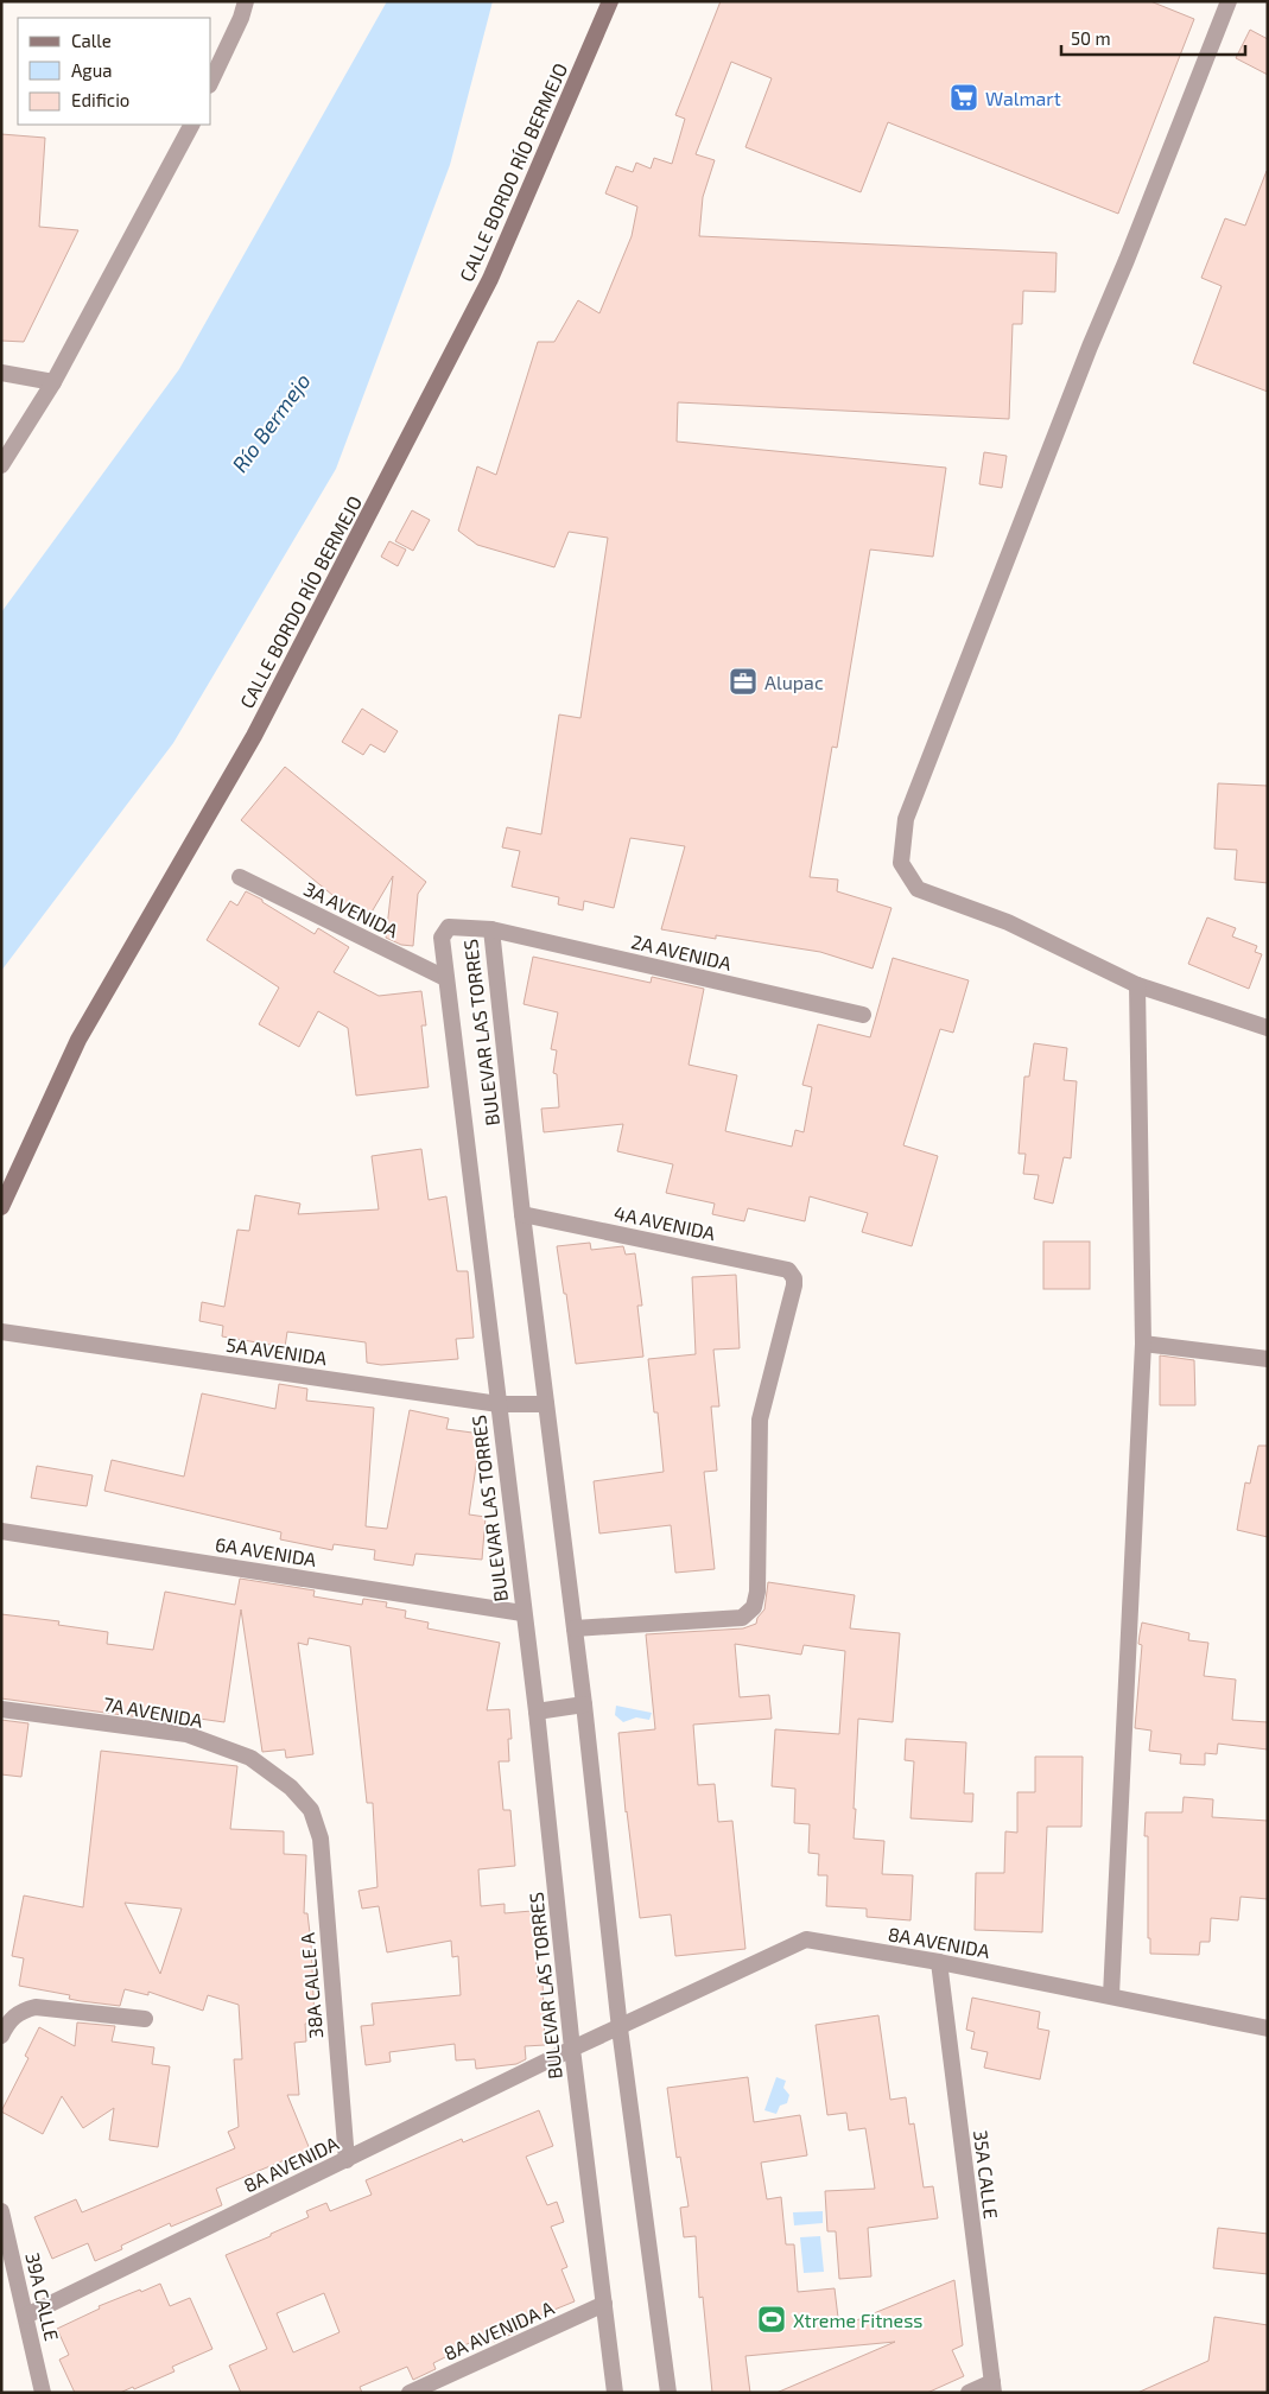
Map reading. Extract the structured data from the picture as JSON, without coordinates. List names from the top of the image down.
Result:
{
  "streets": {
    "main road": ["CALLE BORDO RÍO BERMEJO"],
    "street": [
      "3A AVENIDA",
      "2A AVENIDA",
      "BULEVAR LAS TORRES",
      "4A AVENIDA",
      "5A AVENIDA",
      "6A AVENIDA",
      "7A AVENIDA",
      "8A AVENIDA",
      "38A CALLE A",
      "35A CALLE",
      "39A CALLE",
      "8A AVENIDA A"
    ]
  },
  "crossings": [
    ["3A AVENIDA", "BULEVAR LAS TORRES"],
    ["2A AVENIDA", "BULEVAR LAS TORRES"],
    ["BULEVAR LAS TORRES", "4A AVENIDA"],
    ["BULEVAR LAS TORRES", "5A AVENIDA"],
    ["BULEVAR LAS TORRES", "6A AVENIDA"],
    ["BULEVAR LAS TORRES", "8A AVENIDA"],
    ["BULEVAR LAS TORRES", "8A AVENIDA A"],
    ["7A AVENIDA", "38A CALLE A"],
    ["8A AVENIDA", "38A CALLE A"],
    ["8A AVENIDA", "35A CALLE"],
    ["8A AVENIDA", "39A CALLE"]
  ],
  "water": ["Río Bermejo"],
  "places": {
    "supermarket": ["Walmart"],
    "office": ["Alupac"],
    "sports": ["Xtreme Fitness"]
  },
  "legend": ["Calle", "Agua", "Edificio"],
  "scale_bar": "50 m"
}
